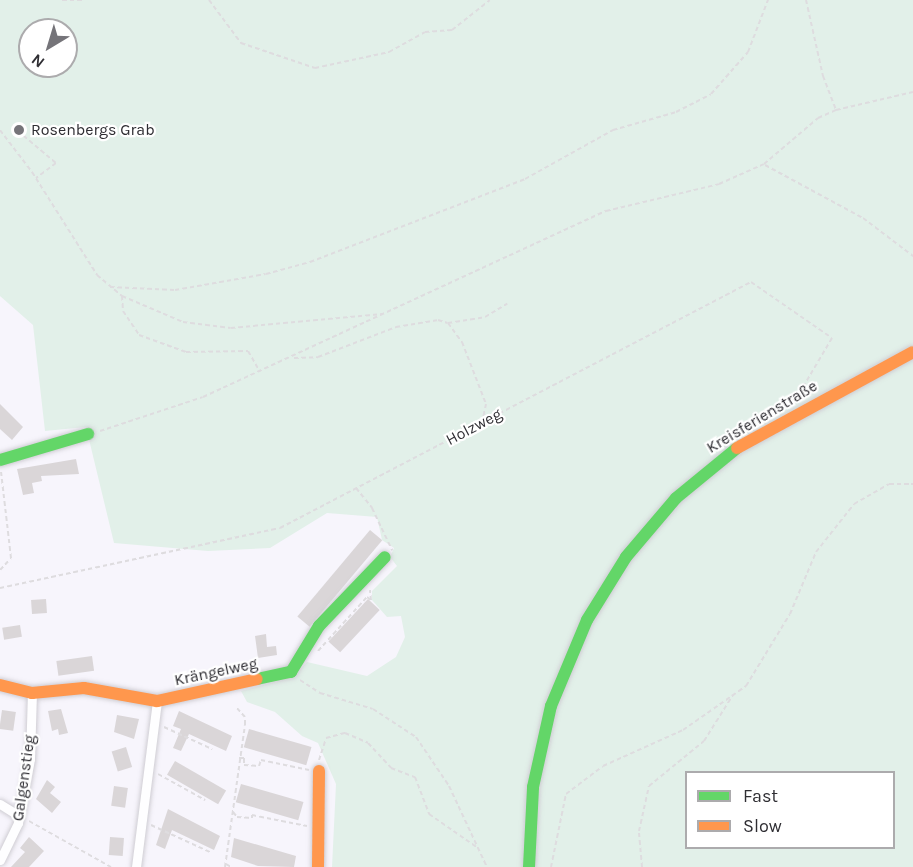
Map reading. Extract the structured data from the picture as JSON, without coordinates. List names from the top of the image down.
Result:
{
  "streets": {
    "street": ["Kreisferienstraße", "Krängelweg", "Galgenstieg"],
    "path": ["Holzweg"]
  },
  "crossings": [
    ["Kreisferienstraße", "Holzweg"],
    ["Krängelweg", "Galgenstieg"]
  ],
  "places": ["Rosenbergs Grab"],
  "legend": ["Fast", "Slow"],
  "north": "bottom left"
}
